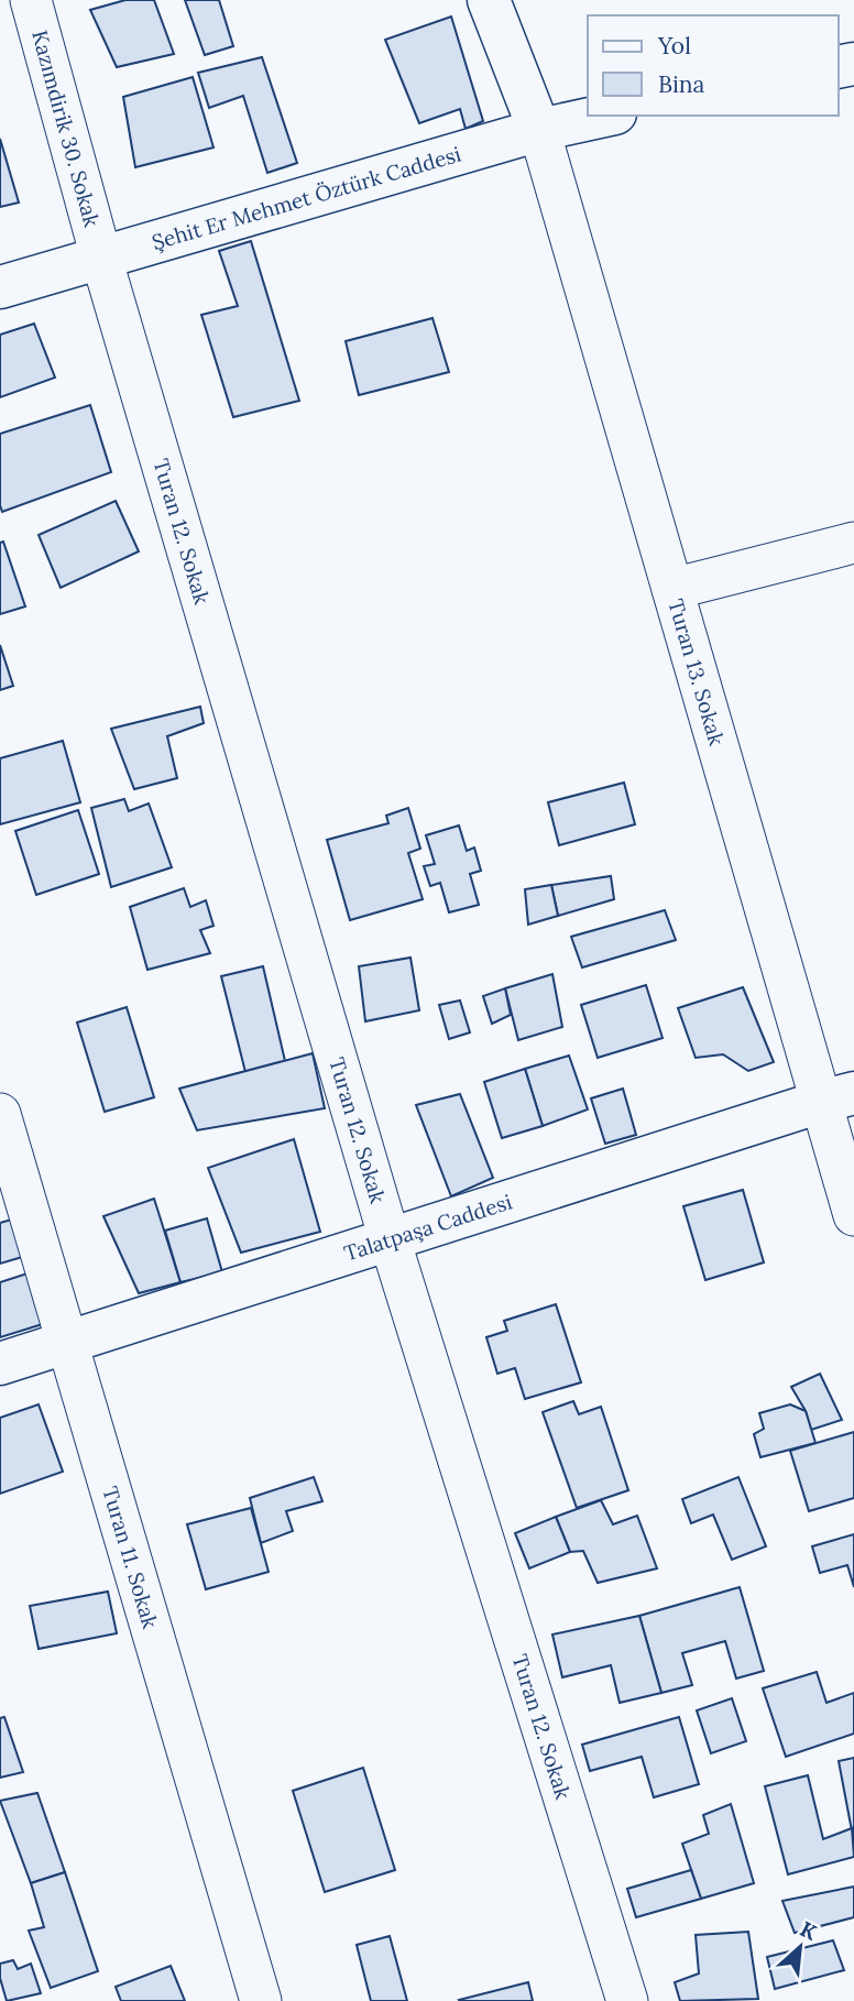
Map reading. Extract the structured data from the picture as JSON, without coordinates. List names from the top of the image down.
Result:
{
  "streets": {
    "street": [
      "Kazımdirik 30. Sokak",
      "Şehit Er Mehmet Öztürk Caddesi",
      "Turan 12. Sokak",
      "Turan 13. Sokak",
      "Talatpaşa Caddesi",
      "Turan 11. Sokak"
    ]
  },
  "crossings": [
    ["Kazımdirik 30. Sokak", "Şehit Er Mehmet Öztürk Caddesi"],
    ["Kazımdirik 30. Sokak", "Turan 12. Sokak"],
    ["Şehit Er Mehmet Öztürk Caddesi", "Turan 12. Sokak"],
    ["Şehit Er Mehmet Öztürk Caddesi", "Turan 13. Sokak"],
    ["Turan 12. Sokak", "Talatpaşa Caddesi"],
    ["Turan 13. Sokak", "Talatpaşa Caddesi"],
    ["Talatpaşa Caddesi", "Turan 11. Sokak"]
  ],
  "legend": ["Yol", "Bina"],
  "north": "top right"
}
